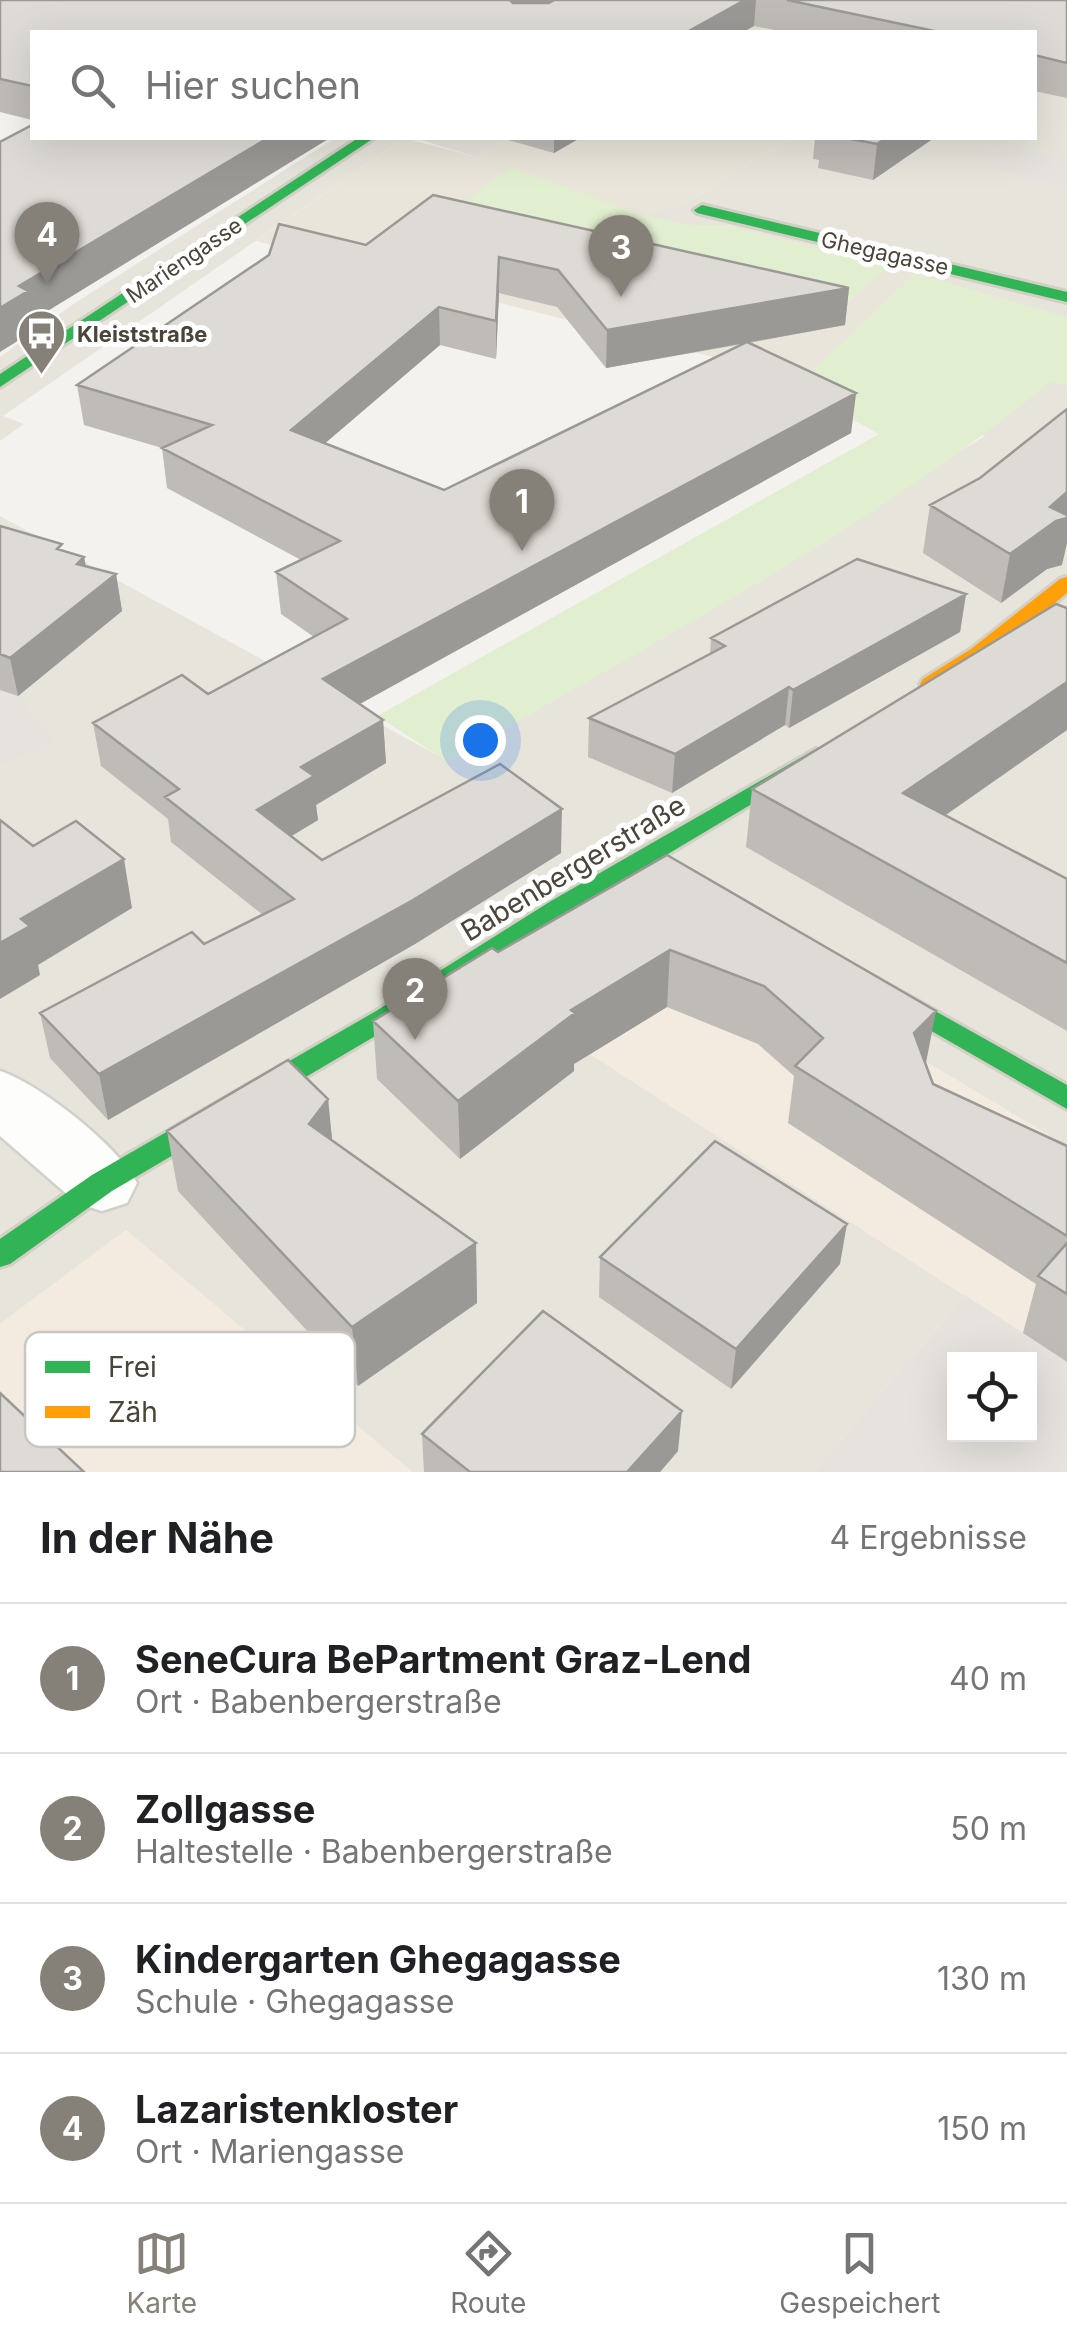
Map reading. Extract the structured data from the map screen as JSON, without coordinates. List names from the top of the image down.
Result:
{
  "streets": {
    "street": ["Ghegagasse", "Mariengasse", "Babenbergerstraße"]
  },
  "places": {
    "bus stop": ["Kleiststraße"]
  },
  "legend": ["Frei", "Zäh"],
  "page": {
    "search": "Hier suchen",
    "pins": [
      "4",
      "3",
      "1",
      "2"
    ],
    "heading": ["In der Nähe", "4 Ergebnisse"],
    "list": [
      {
        "mark": "1",
        "name": "SeneCura BePartment Graz-Lend",
        "note": "Ort · Babenbergerstraße",
        "value": "40 m"
      },
      {
        "mark": "2",
        "name": "Zollgasse",
        "note": "Haltestelle · Babenbergerstraße",
        "value": "50 m"
      },
      {
        "mark": "3",
        "name": "Kindergarten Ghegagasse",
        "note": "Schule · Ghegagasse",
        "value": "130 m"
      },
      {
        "mark": "4",
        "name": "Lazaristenkloster",
        "note": "Ort · Mariengasse",
        "value": "150 m"
      }
    ],
    "nav": ["Karte", "Route", "Gespeichert"]
  }
}
